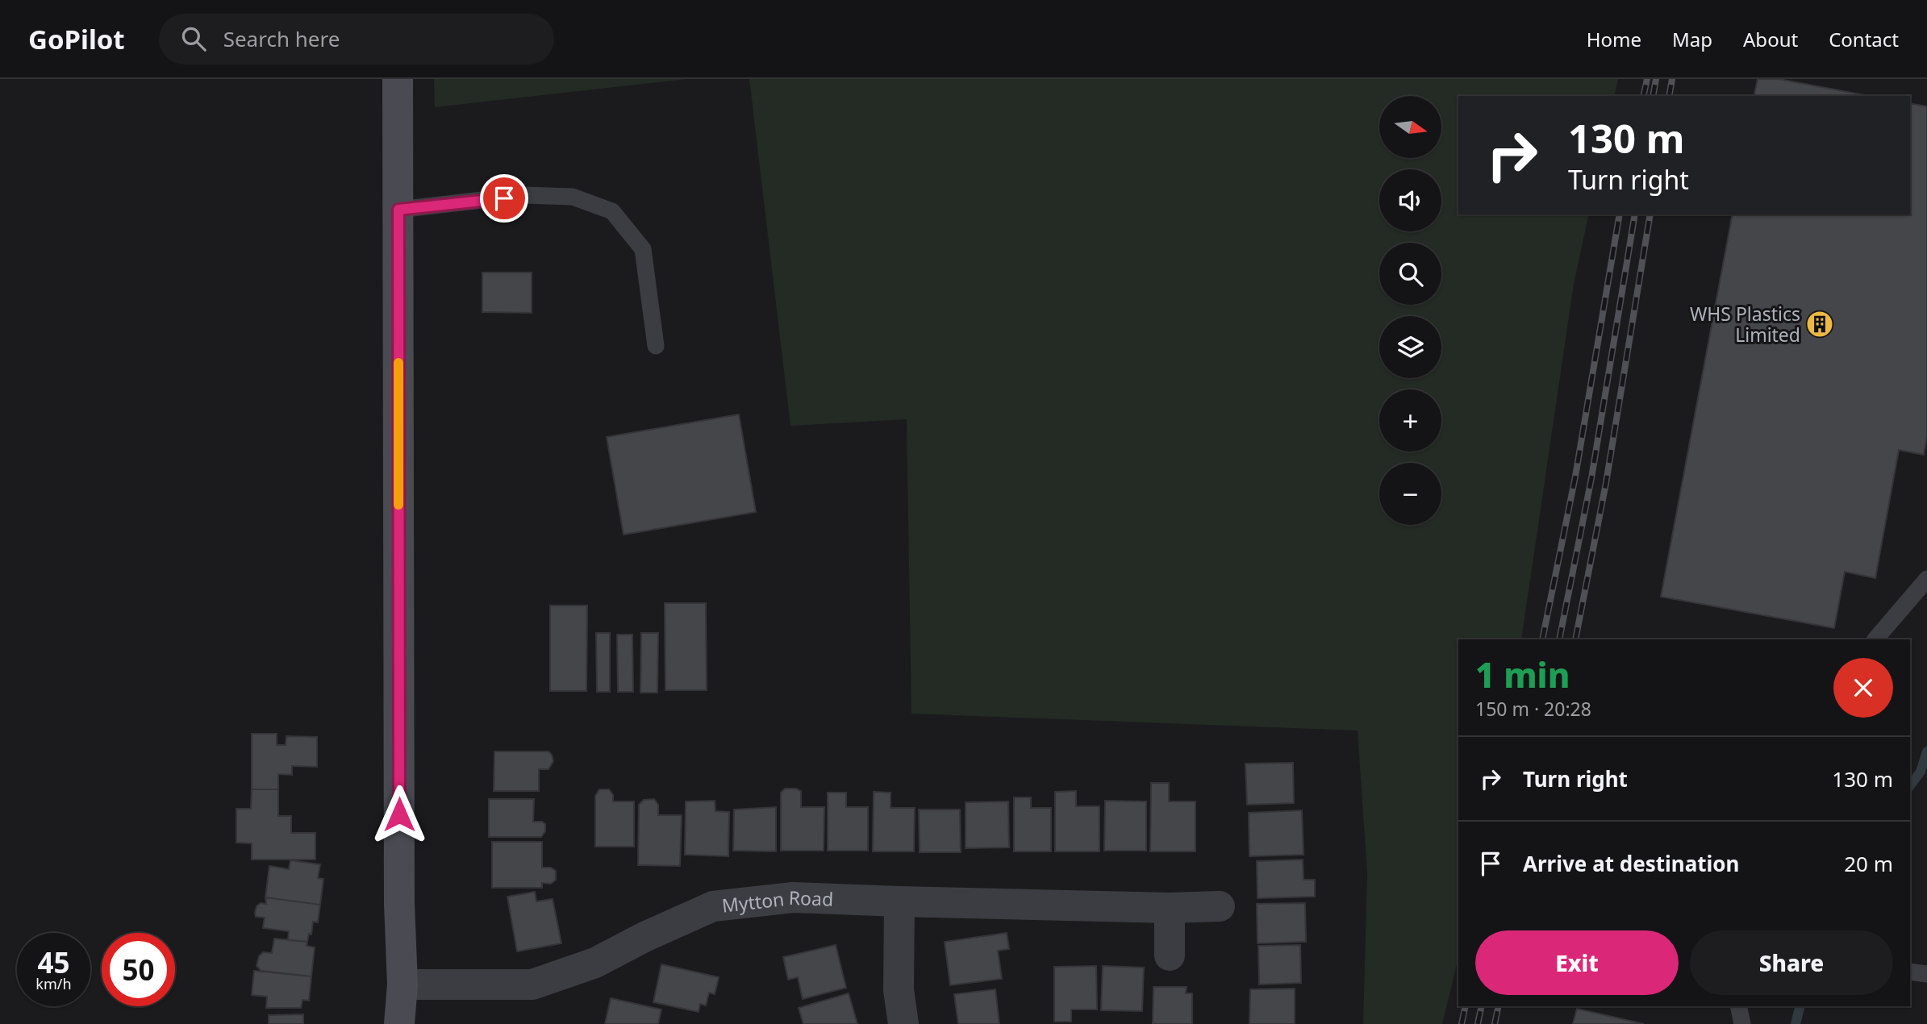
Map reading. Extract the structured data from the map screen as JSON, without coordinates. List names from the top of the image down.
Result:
{
  "streets": {
    "street": ["Mytton Road"]
  },
  "places": {
    "building": ["WHS Plastics Limited"]
  },
  "north": "right",
  "page": {
    "header": "GoPilot",
    "search": "Search here",
    "nav": [
      "Home",
      "Map",
      "About",
      "Contact"
    ],
    "map_buttons": ["+", "−"],
    "turn": ["130 m", "Turn right"],
    "heading": ["1 min", "150 m · 20:28"],
    "list": [
      {
        "name": "Turn right",
        "value": "130 m"
      },
      {
        "name": "Arrive at destination",
        "value": "20 m"
      }
    ],
    "buttons": ["Exit", "Share"],
    "speed": "45 km/h",
    "limit": "50"
  }
}
